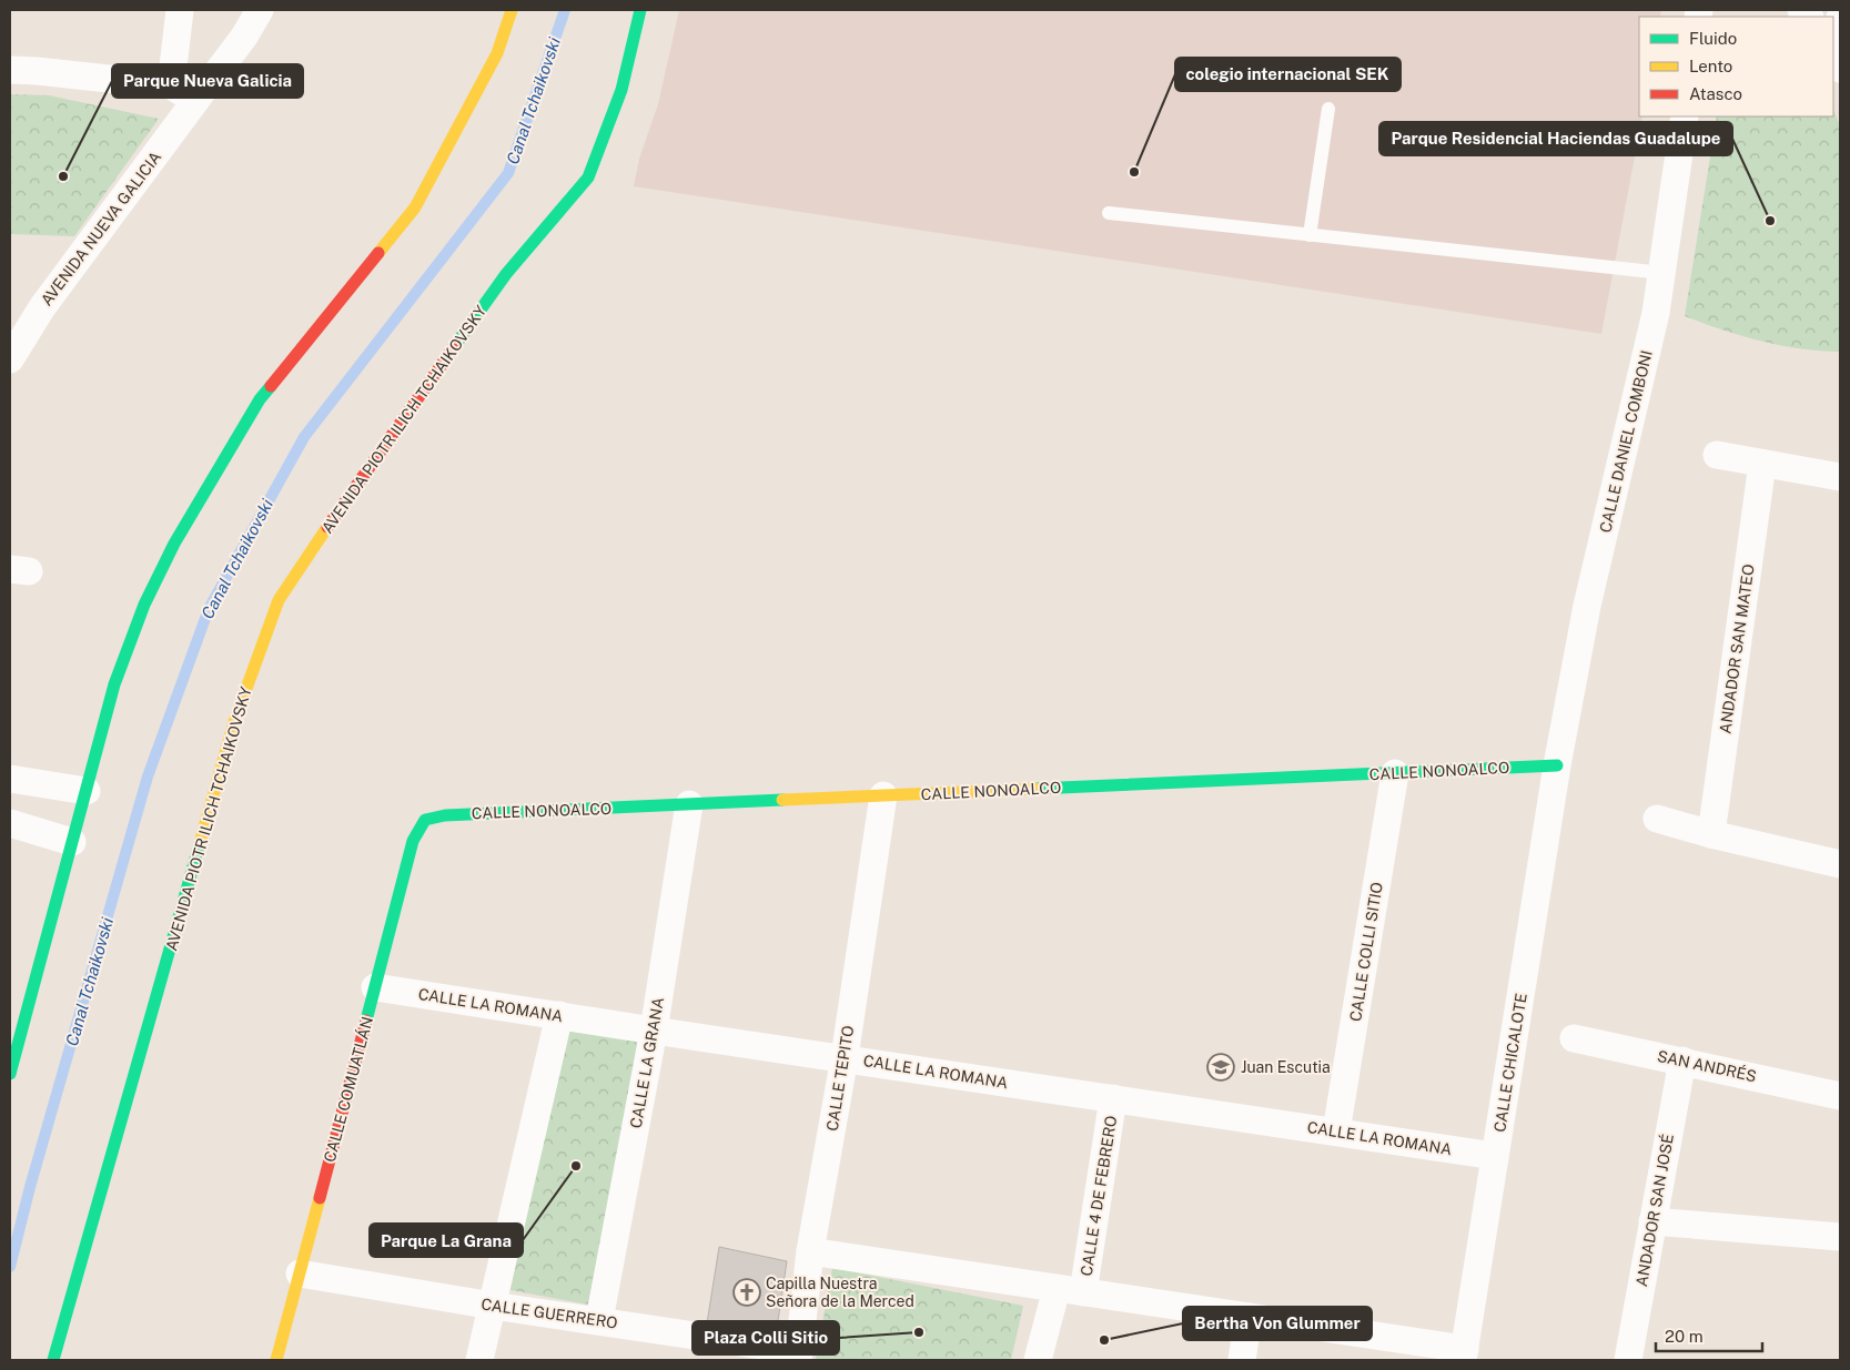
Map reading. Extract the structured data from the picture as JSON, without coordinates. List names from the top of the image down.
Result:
{
  "streets": {
    "street": [
      "AVENIDA NUEVA GALICIA",
      "AVENIDA PIOTR ILICH TCHAIKOVSKY",
      "CALLE DANIEL COMBONI",
      "ANDADOR SAN MATEO",
      "CALLE NONOALCO",
      "CALLE COLLI SITIO",
      "CALLE LA ROMANA",
      "CALLE LA GRANA",
      "CALLE CHICALOTE",
      "SAN ANDRÉS",
      "CALLE TEPITO",
      "CALLE COMUATLÁN",
      "CALLE 4 DE FEBRERO",
      "ANDADOR SAN JOSÉ",
      "CALLE GUERRERO"
    ]
  },
  "crossings": [
    ["CALLE DANIEL COMBONI", "CALLE NONOALCO"],
    ["CALLE DANIEL COMBONI", "CALLE CHICALOTE"],
    ["CALLE NONOALCO", "CALLE COLLI SITIO"],
    ["CALLE NONOALCO", "CALLE LA GRANA"],
    ["CALLE NONOALCO", "CALLE CHICALOTE"],
    ["CALLE NONOALCO", "CALLE TEPITO"],
    ["CALLE NONOALCO", "CALLE COMUATLÁN"],
    ["CALLE COLLI SITIO", "CALLE LA ROMANA"],
    ["CALLE LA ROMANA", "CALLE LA GRANA"],
    ["CALLE LA ROMANA", "CALLE CHICALOTE"],
    ["CALLE LA ROMANA", "CALLE TEPITO"],
    ["CALLE LA ROMANA", "CALLE COMUATLÁN"],
    ["CALLE LA ROMANA", "CALLE 4 DE FEBRERO"],
    ["CALLE LA GRANA", "CALLE GUERRERO"],
    ["SAN ANDRÉS", "ANDADOR SAN JOSÉ"],
    ["CALLE TEPITO", "CALLE GUERRERO"],
    ["CALLE COMUATLÁN", "CALLE GUERRERO"]
  ],
  "water": ["Canal Tchaikovski"],
  "places": {
    "other": [
      "colegio internacional SEK",
      "Parque Nueva Galicia",
      "Parque Residencial Haciendas Guadalupe",
      "Parque La Grana",
      "Plaza Colli Sitio",
      "Bertha Von Glummer"
    ],
    "school or university": ["Juan Escutia"],
    "church": ["Capilla Nuestra Señora de la Merced"]
  },
  "legend": ["Fluido", "Lento", "Atasco"],
  "scale_bar": "20 m"
}
